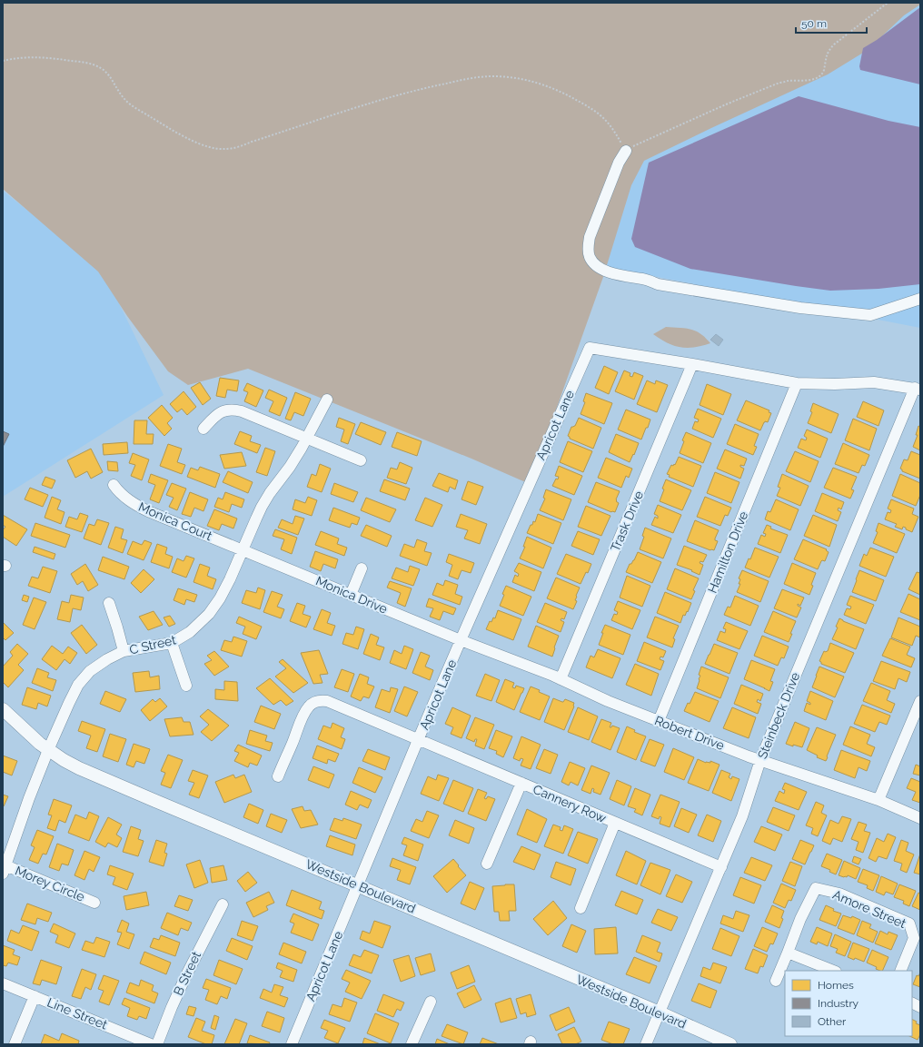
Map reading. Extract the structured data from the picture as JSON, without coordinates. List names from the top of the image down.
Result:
{
  "streets": {
    "street": [
      "Apricot Lane",
      "Monica Court",
      "Trask Drive",
      "Hamilton Drive",
      "Monica Drive",
      "C Street",
      "Steinbeck Drive",
      "Robert Drive",
      "Cannery Row",
      "Morey Circle",
      "Westside Boulevard",
      "Amore Street",
      "B Street",
      "Line Street"
    ]
  },
  "crossings": [
    ["Apricot Lane", "Trask Drive"],
    ["Apricot Lane", "Monica Drive"],
    ["Apricot Lane", "Robert Drive"],
    ["Apricot Lane", "Cannery Row"],
    ["Apricot Lane", "Westside Boulevard"],
    ["Monica Court", "Monica Drive"],
    ["Monica Court", "C Street"],
    ["Trask Drive", "Robert Drive"],
    ["Hamilton Drive", "Robert Drive"],
    ["Monica Drive", "C Street"],
    ["Monica Drive", "Robert Drive"],
    ["C Street", "Morey Circle"],
    ["C Street", "Westside Boulevard"],
    ["Steinbeck Drive", "Robert Drive"],
    ["Steinbeck Drive", "Cannery Row"],
    ["Steinbeck Drive", "Westside Boulevard"]
  ],
  "legend": ["Homes", "Industry", "Other"],
  "scale_bar": "50 m"
}
